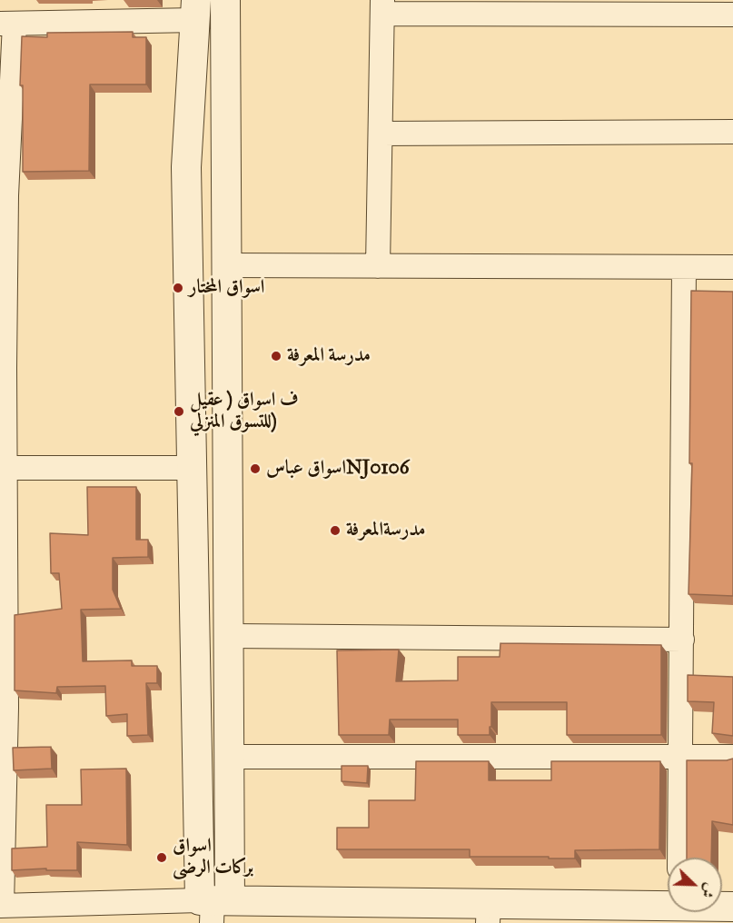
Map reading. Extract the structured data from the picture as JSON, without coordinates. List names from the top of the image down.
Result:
{
  "places": [
    "اسواق المختار",
    "مدرسة المعرفة",
    "ف اسواق ( عقيل للتسوق المنزلي)",
    "اسواق عباسNJ0106",
    "مدرسةالمعرفة",
    "اسواق بركات الرضى"
  ],
  "north": "bottom right"
}
